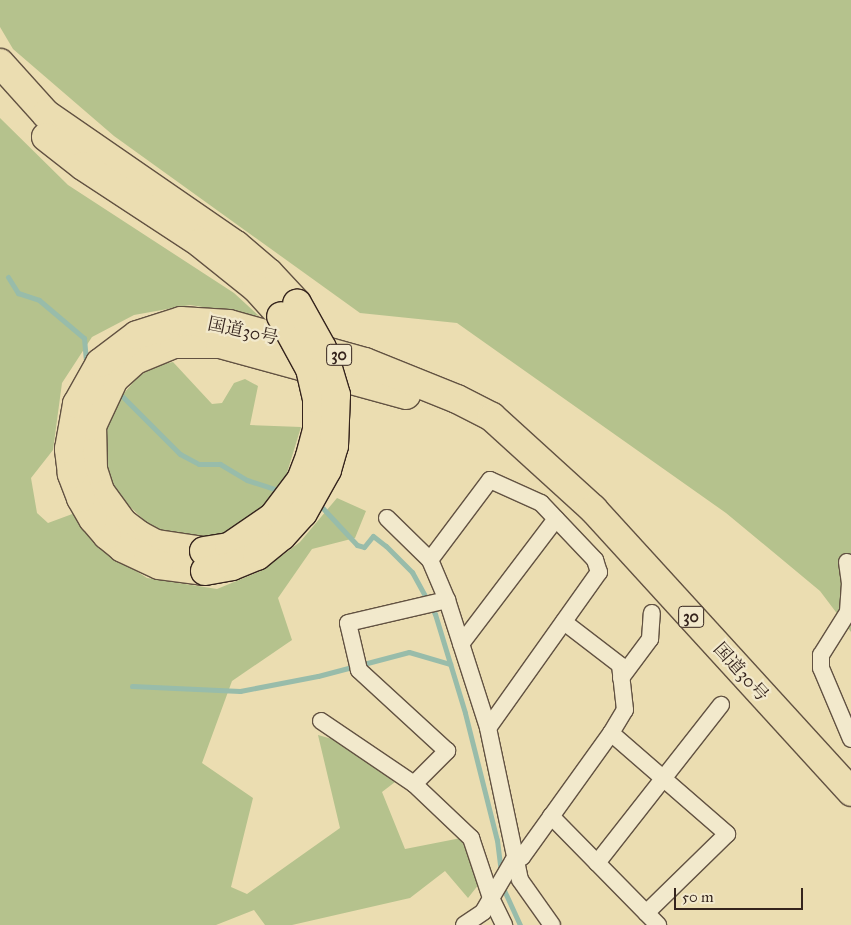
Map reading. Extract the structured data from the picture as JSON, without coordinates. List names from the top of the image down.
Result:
{
  "streets": {
    "highway": ["国道30号", "30"]
  },
  "scale_bar": "50 m"
}
